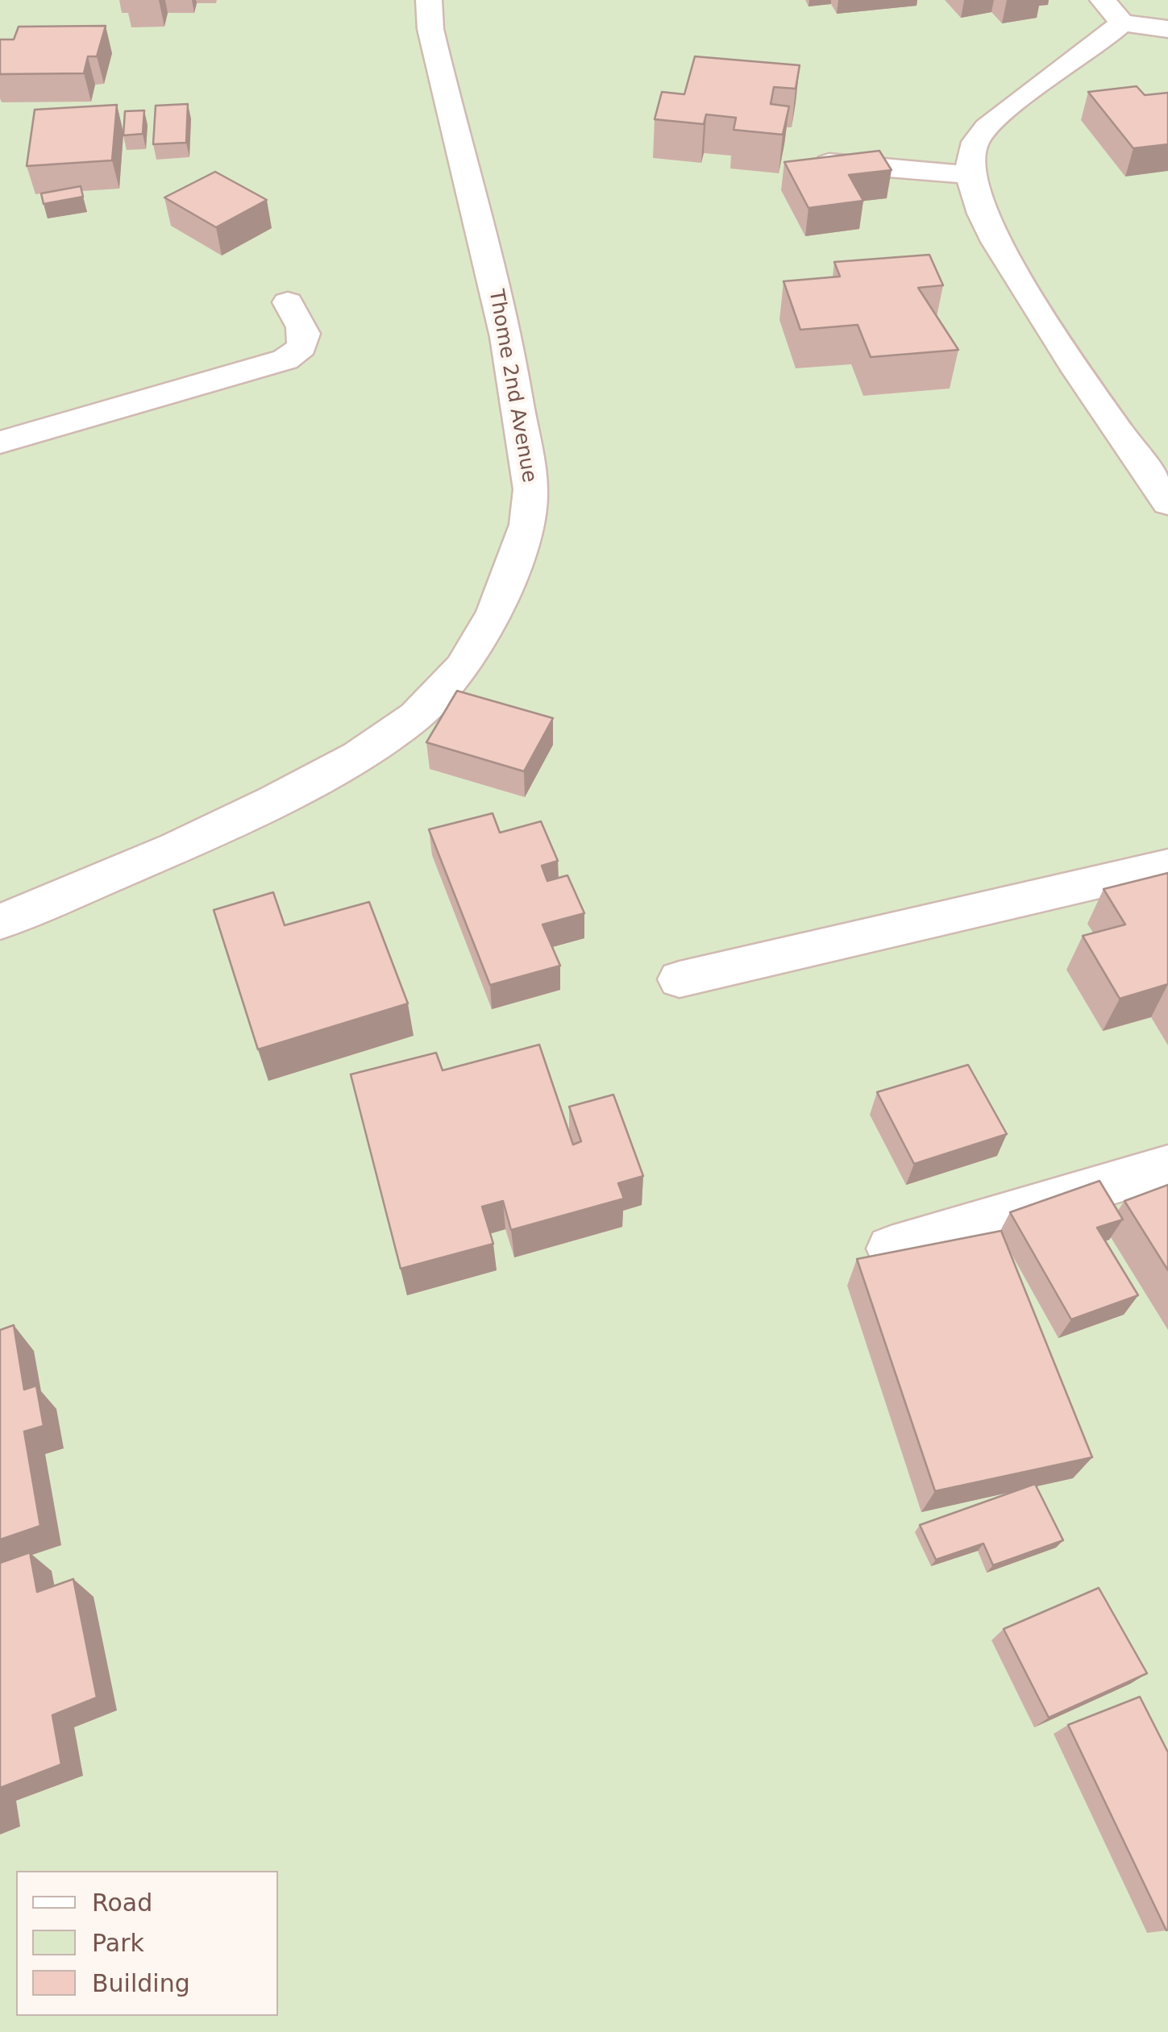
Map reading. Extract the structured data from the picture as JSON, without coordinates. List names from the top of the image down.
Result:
{
  "streets": {
    "street": ["Thome 2nd Avenue"]
  },
  "legend": ["Road", "Park", "Building"]
}
